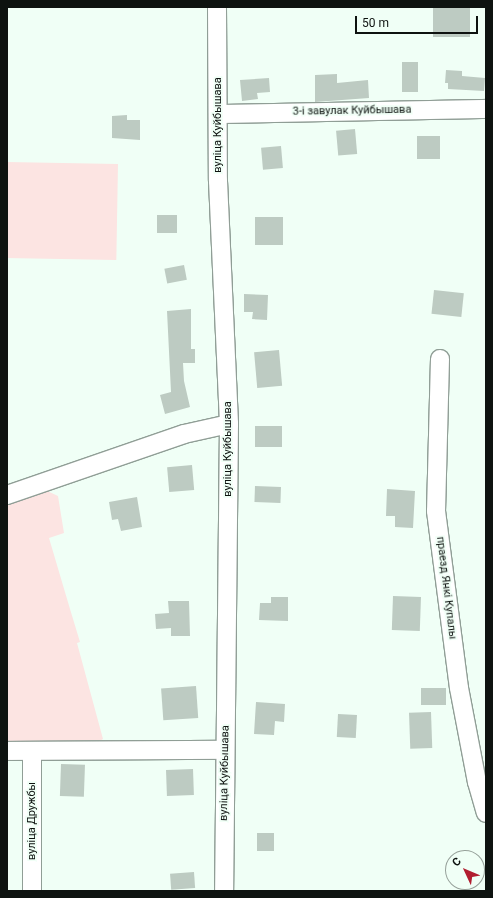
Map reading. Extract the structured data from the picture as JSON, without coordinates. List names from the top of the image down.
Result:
{
  "streets": {
    "street": [
      "3-і завулак Куйбышава",
      "вуліца Куйбышава",
      "праезд Янкі Купалы",
      "вуліца Дружбы"
    ]
  },
  "crossings": [
    ["3-і завулак Куйбышава", "вуліца Куйбышава"]
  ],
  "scale_bar": "50 m",
  "north": "top left"
}
